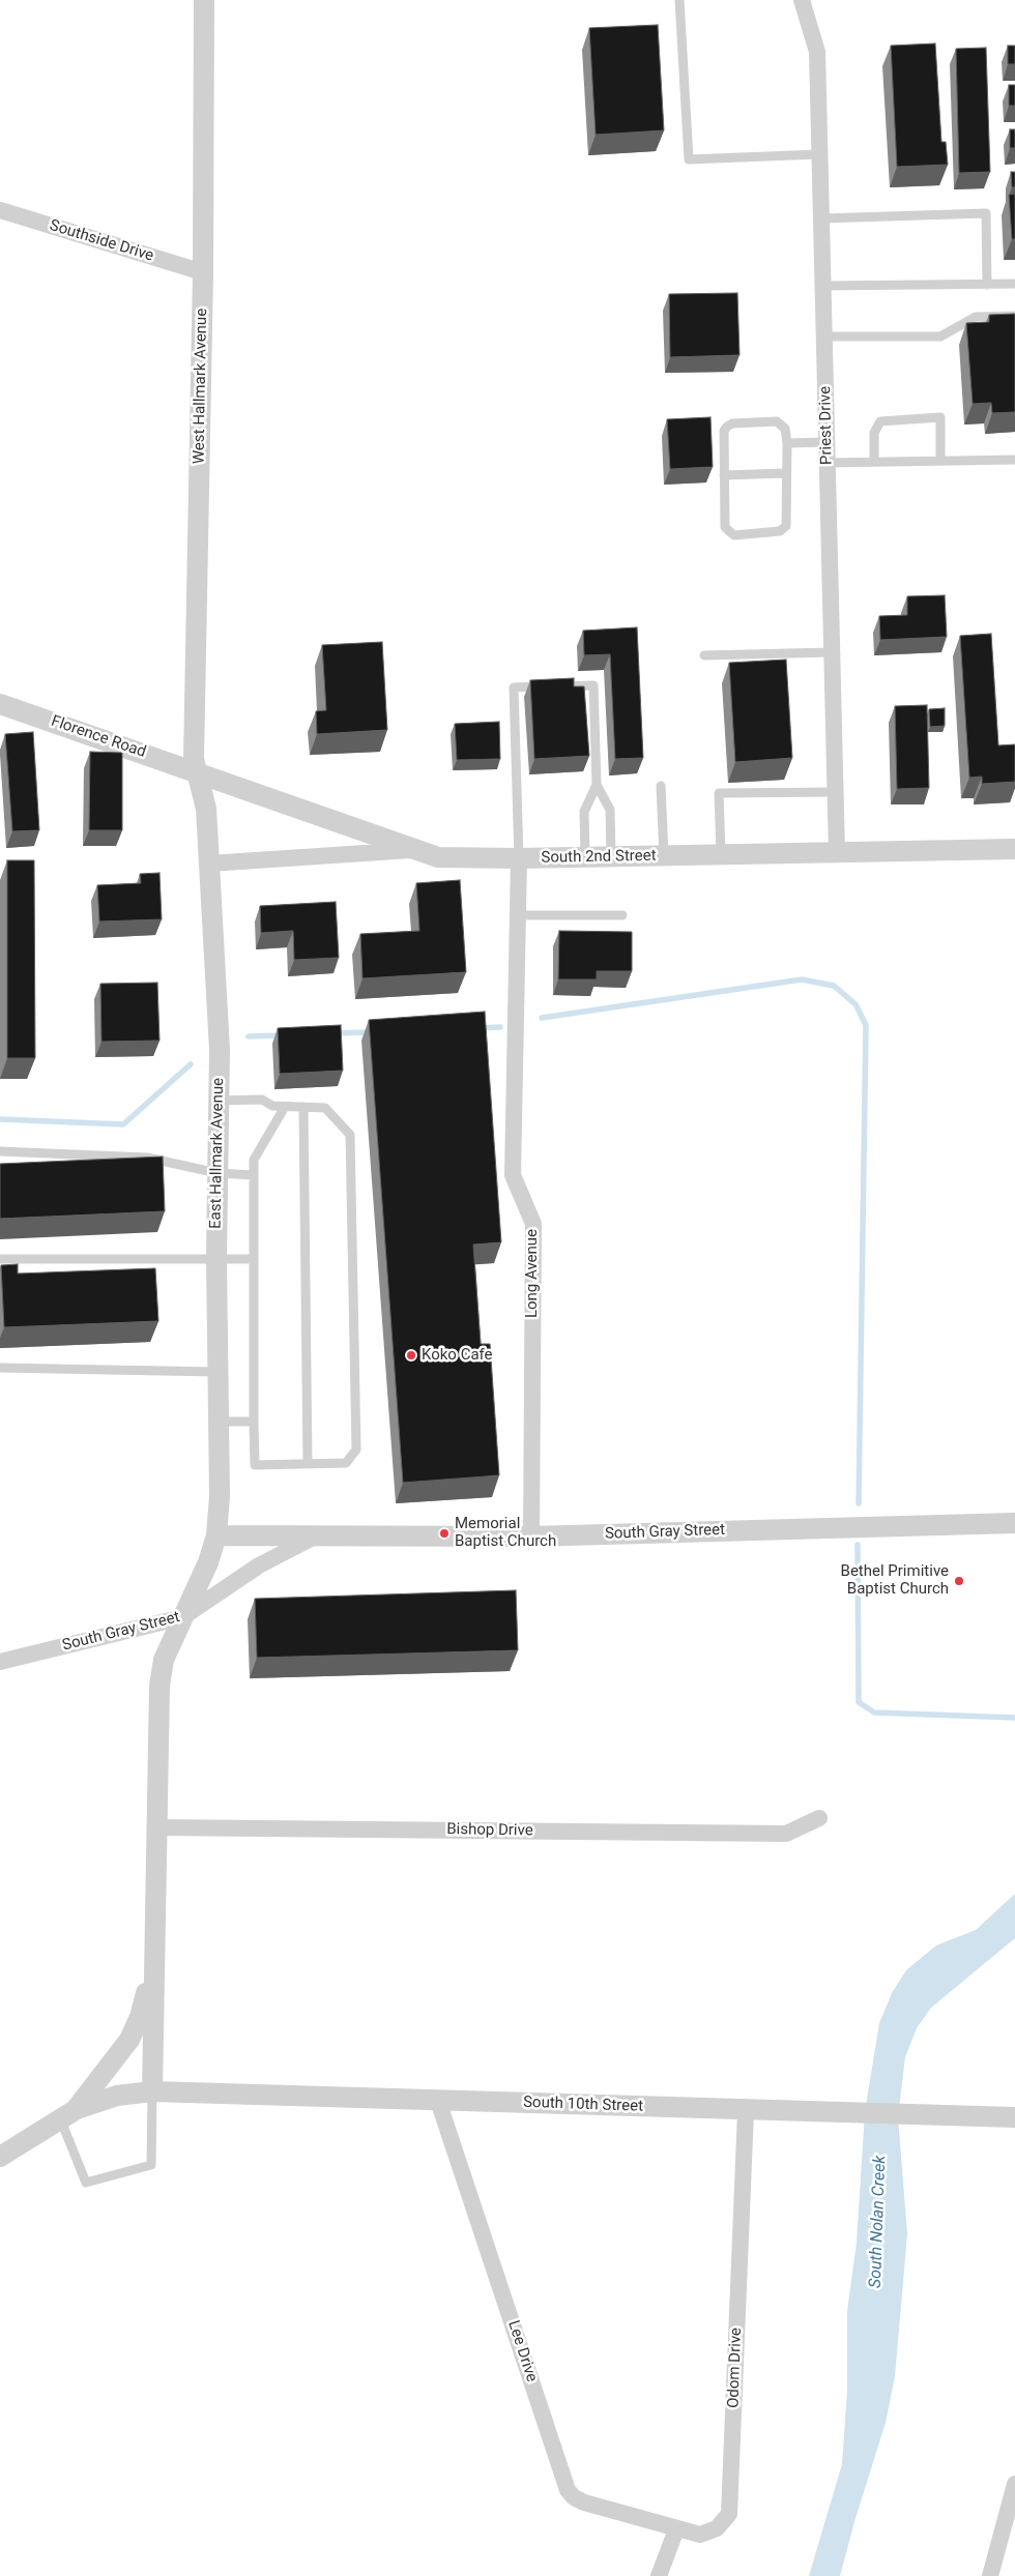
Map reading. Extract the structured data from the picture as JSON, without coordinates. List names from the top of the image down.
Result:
{
  "streets": {
    "street": [
      "Southside Drive",
      "West Hallmark Avenue",
      "Priest Drive",
      "Florence Road",
      "South 2nd Street",
      "East Hallmark Avenue",
      "Long Avenue",
      "South Gray Street",
      "Bishop Drive",
      "South 10th Street",
      "Lee Drive",
      "Odom Drive"
    ]
  },
  "crossings": [
    ["Southside Drive", "West Hallmark Avenue"],
    ["West Hallmark Avenue", "Florence Road"],
    ["West Hallmark Avenue", "South 2nd Street"],
    ["West Hallmark Avenue", "East Hallmark Avenue"],
    ["Priest Drive", "South 2nd Street"],
    ["Florence Road", "South 2nd Street"],
    ["Florence Road", "East Hallmark Avenue"],
    ["South 2nd Street", "East Hallmark Avenue"],
    ["South 2nd Street", "Long Avenue"],
    ["East Hallmark Avenue", "South Gray Street"],
    ["East Hallmark Avenue", "Bishop Drive"],
    ["Long Avenue", "South Gray Street"],
    ["South 10th Street", "Lee Drive"],
    ["South 10th Street", "Odom Drive"],
    ["Lee Drive", "Odom Drive"]
  ],
  "water": ["South Nolan Creek"],
  "places": ["Koko Cafe", "Memorial Baptist Church", "Bethel Primitive Baptist Church"]
}
